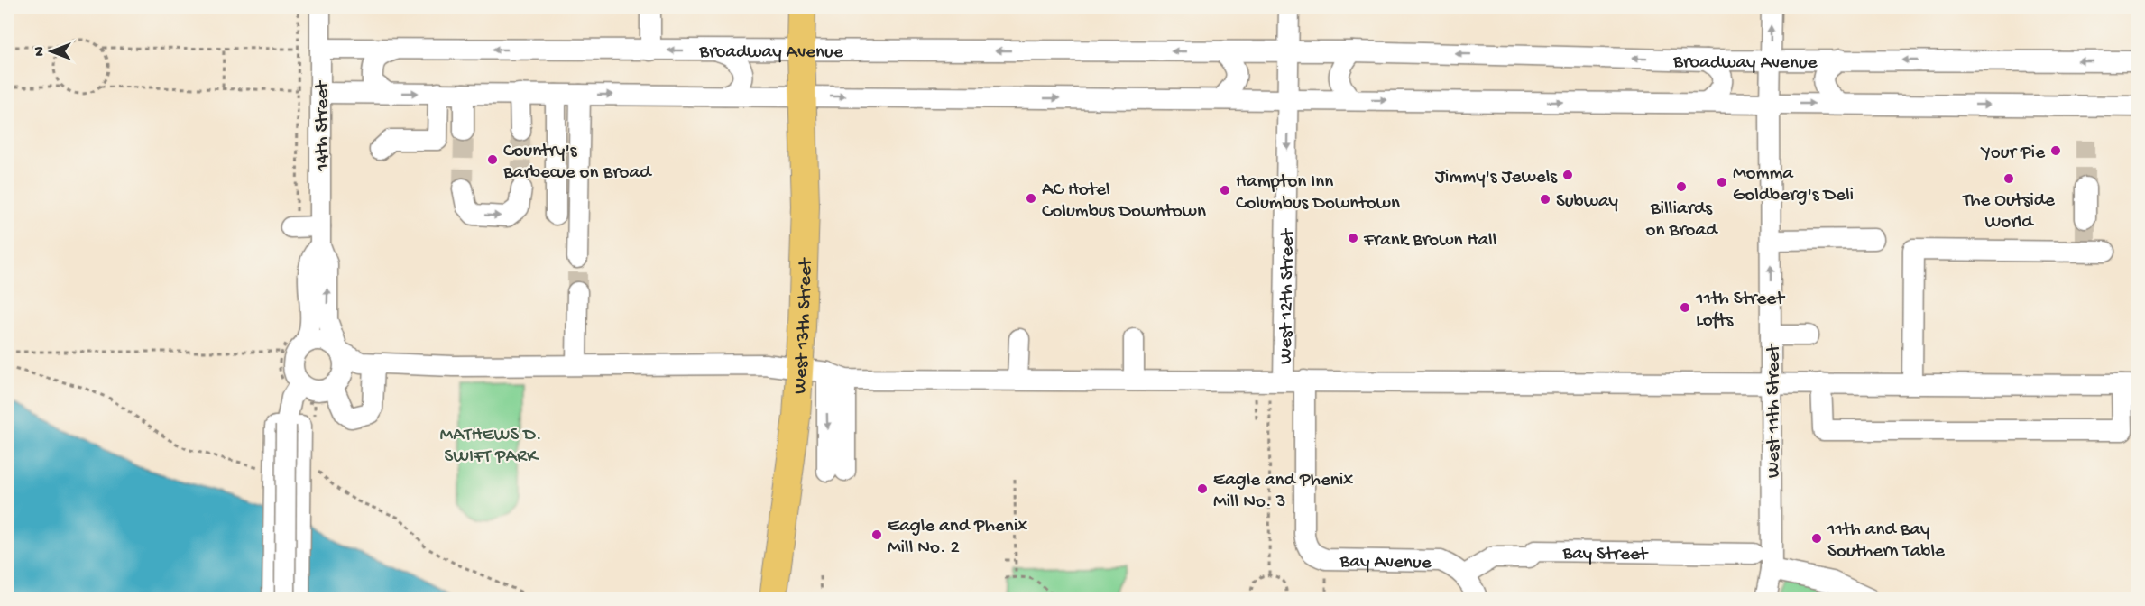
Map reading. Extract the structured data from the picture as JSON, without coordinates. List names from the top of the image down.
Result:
{
  "streets": {
    "main road": ["West 13th Street"],
    "street": [
      "Broadway Avenue",
      "14th Street",
      "West 12th Street",
      "West 11th Street",
      "Bay Street",
      "Bay Avenue"
    ]
  },
  "crossings": [
    ["Broadway Avenue", "14th Street"],
    ["Broadway Avenue", "West 12th Street"],
    ["Broadway Avenue", "West 13th Street"],
    ["Broadway Avenue", "West 11th Street"],
    ["West 12th Street", "Bay Avenue"],
    ["Bay Street", "Bay Avenue"]
  ],
  "one_way": ["West 12th Street"],
  "parks": ["MATHEWS D. SWIFT PARK"],
  "places": [
    "Your Pie",
    "Country's Barbecue on Broad",
    "Jimmy's Jewels",
    "The Outside World",
    "Momma Goldberg's Deli",
    "Billiards on Broad",
    "Hampton Inn Columbus Downtown",
    "AC Hotel Columbus Downtown",
    "Subway",
    "Frank Brown Hall",
    "11th Street Lofts",
    "Eagle and Phenix Mill No. 3",
    "Eagle and Phenix Mill No. 2",
    "11th and Bay Southern Table"
  ],
  "north": "left"
}
